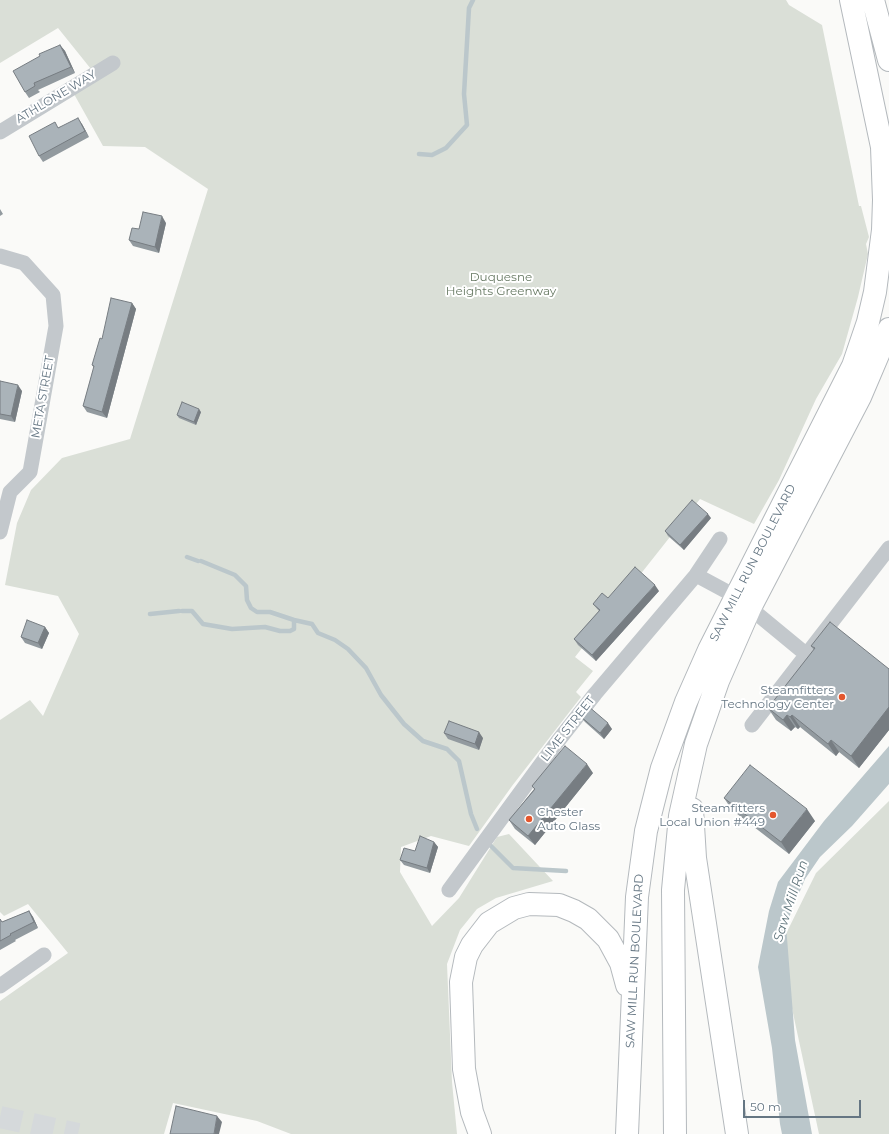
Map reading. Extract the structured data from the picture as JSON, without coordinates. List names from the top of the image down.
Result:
{
  "streets": {
    "highway": ["SAW MILL RUN BOULEVARD"],
    "street": ["ATHLONE WAY", "META STREET", "LIME STREET"]
  },
  "water": ["Saw Mill Run"],
  "parks": ["Duquesne Heights Greenway"],
  "places": ["Steamfitters Technology Center", "Steamfitters Local Union #449", "Chester Auto Glass"],
  "scale_bar": "50 m"
}
